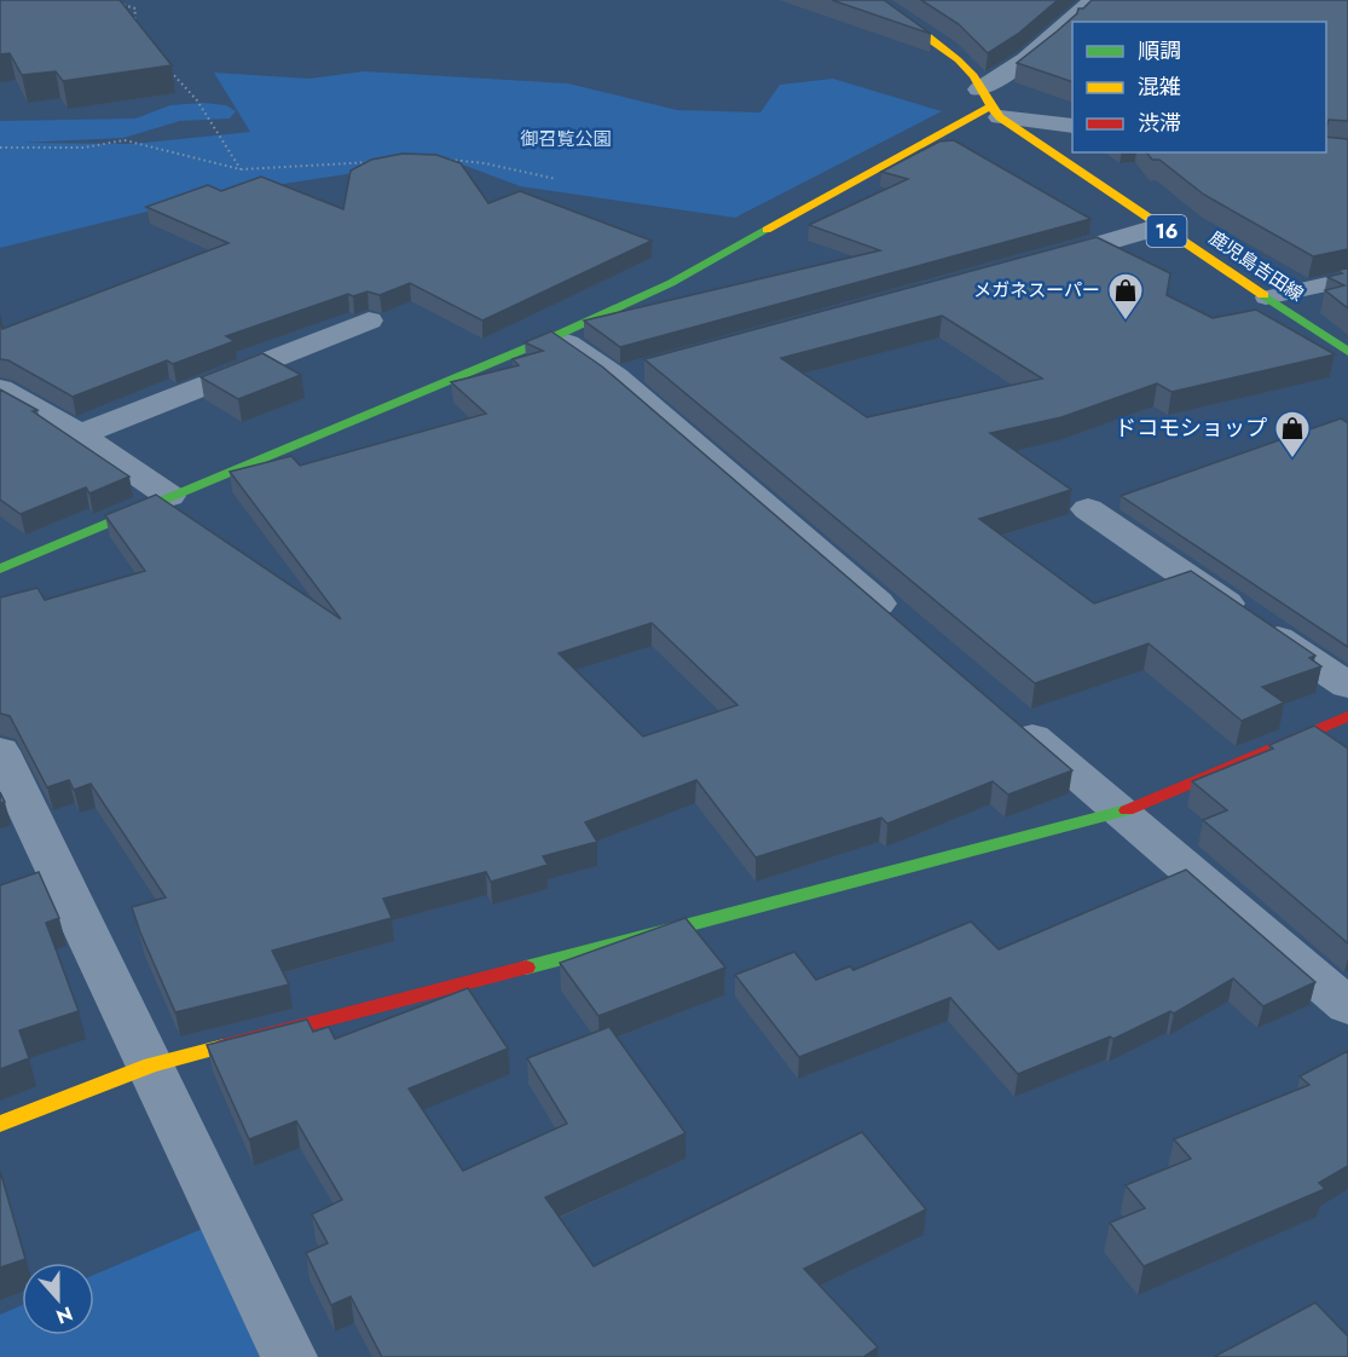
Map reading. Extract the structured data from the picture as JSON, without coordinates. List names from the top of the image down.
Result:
{
  "streets": {
    "street": ["16", "鹿児島吉田線"]
  },
  "parks": ["御召覧公園"],
  "places": {
    "shop": ["メガネスーパー", "ドコモショップ"]
  },
  "legend": ["順調", "混雑", "渋滞"],
  "north": "bottom"
}
